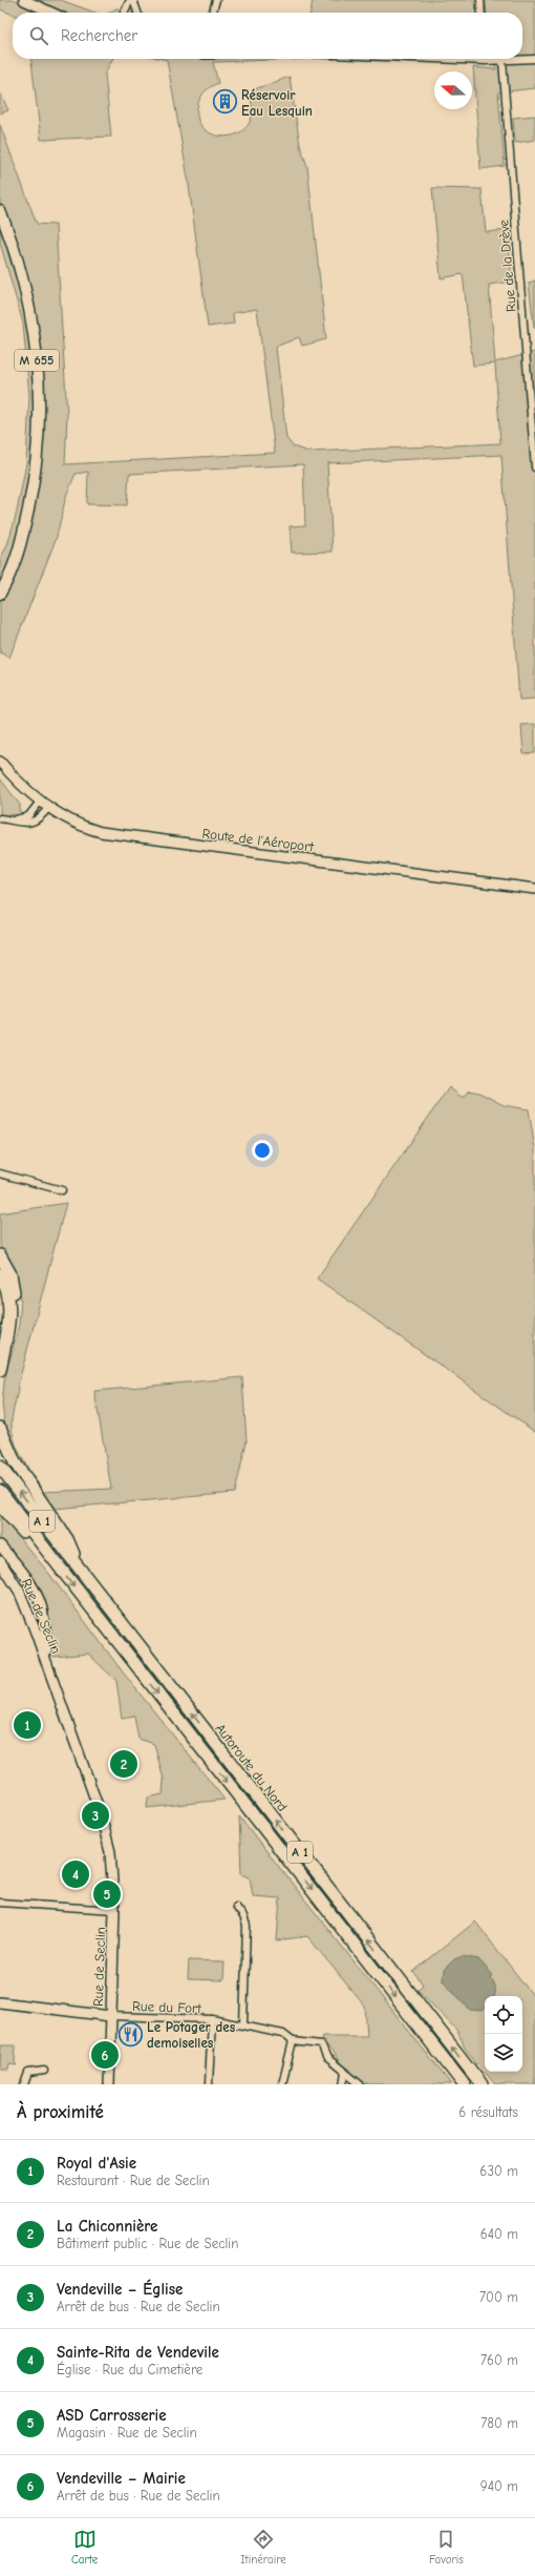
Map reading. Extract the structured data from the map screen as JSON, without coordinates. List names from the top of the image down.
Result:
{
  "streets": {
    "highway": ["A 1", "Autoroute du Nord"],
    "main road": ["M 655"],
    "street": [
      "Rue de la Drève",
      "Route de l'Aéroport",
      "Rue de Seclin",
      "Rue du Fort"
    ]
  },
  "crossings": [
    ["Rue de Seclin", "Rue du Fort"]
  ],
  "places": {
    "building": ["Réservoir Eau Lesquin"],
    "restaurant": ["Le Potager des demoiselles"]
  },
  "north": "left",
  "page": {
    "search": "Rechercher",
    "pins": [
      "1",
      "2",
      "3",
      "4",
      "5",
      "6"
    ],
    "heading": ["À proximité", "6 résultats"],
    "list": [
      {
        "mark": "1",
        "name": "Royal d'Asie",
        "note": "Restaurant · Rue de Seclin",
        "value": "630 m"
      },
      {
        "mark": "2",
        "name": "La Chiconnière",
        "note": "Bâtiment public · Rue de Seclin",
        "value": "640 m"
      },
      {
        "mark": "3",
        "name": "Vendeville – Église",
        "note": "Arrêt de bus · Rue de Seclin",
        "value": "700 m"
      },
      {
        "mark": "4",
        "name": "Sainte-Rita de Vendevile",
        "note": "Église · Rue du Cimetière",
        "value": "760 m"
      },
      {
        "mark": "5",
        "name": "ASD Carrosserie",
        "note": "Magasin · Rue de Seclin",
        "value": "780 m"
      },
      {
        "mark": "6",
        "name": "Vendeville – Mairie",
        "note": "Arrêt de bus · Rue de Seclin",
        "value": "940 m"
      }
    ],
    "nav": ["Carte", "Itinéraire", "Favoris"]
  }
}
